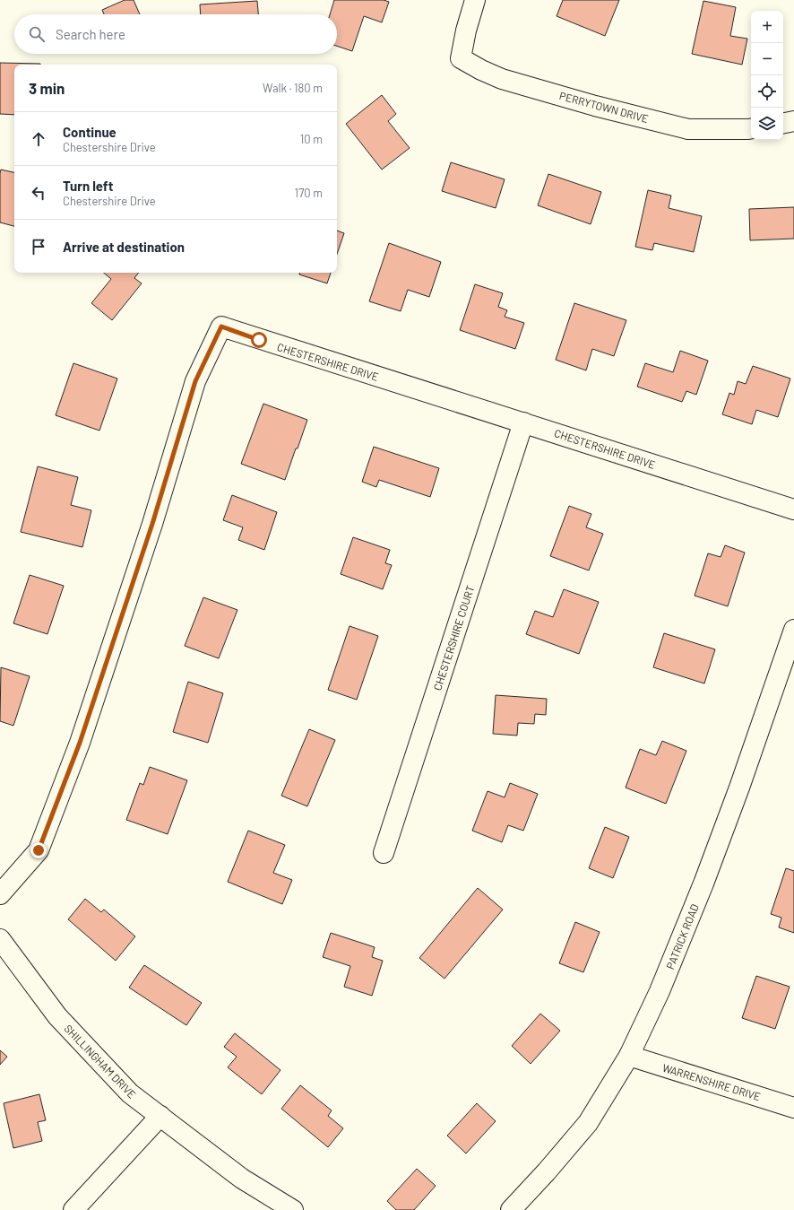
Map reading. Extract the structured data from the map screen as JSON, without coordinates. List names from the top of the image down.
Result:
{
  "streets": {
    "street": [
      "PERRYTOWN DRIVE",
      "CHESTERSHIRE DRIVE",
      "CHESTERSHIRE COURT",
      "PATRICK ROAD",
      "SHILLINGHAM DRIVE",
      "WARRENSHIRE DRIVE"
    ]
  },
  "crossings": [
    ["CHESTERSHIRE DRIVE", "CHESTERSHIRE COURT"],
    ["PATRICK ROAD", "WARRENSHIRE DRIVE"]
  ],
  "page": {
    "map_buttons": ["+", "−"],
    "search": "Search here",
    "heading": ["3 min", "Walk · 180 m"],
    "list": [
      ["Continue", "Chestershire Drive", "10 m"],
      ["Turn left", "Chestershire Drive", "170 m"],
      "Arrive at destination"
    ]
  }
}
